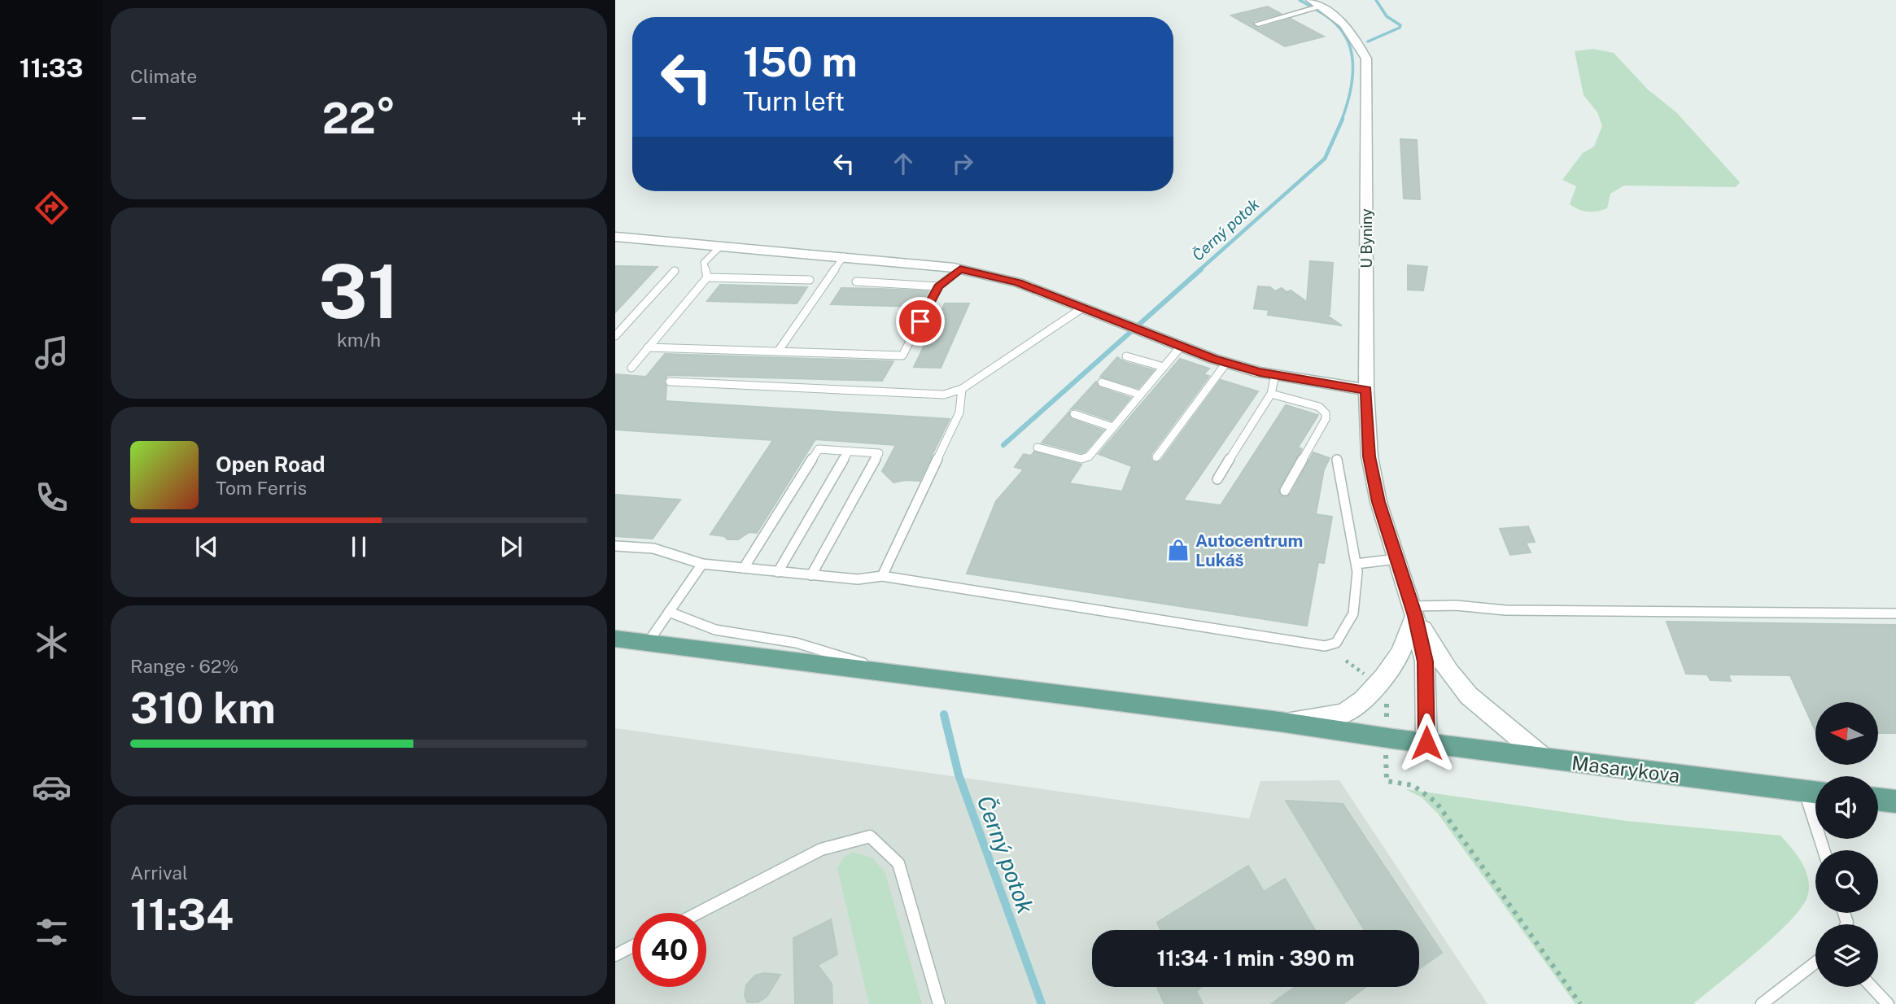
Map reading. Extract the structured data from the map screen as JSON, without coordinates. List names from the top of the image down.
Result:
{
  "streets": {
    "main road": ["Masarykova"],
    "street": ["U Byniny"]
  },
  "water": ["Černý potok"],
  "places": {
    "shop": ["Autocentrum Lukáš"]
  },
  "north": "left",
  "page": {
    "tabs": "11:33",
    "tile": [
      "Climate",
      ["31", "km/h"],
      ["Range · 62%", "310 km"],
      ["Arrival", "11:34"]
    ],
    "turn": ["150 m", "Turn left"],
    "heat": ["−", "22°", "+"],
    "song": ["Open Road", "Tom Ferris"],
    "limit": "40",
    "trip": "11:34 · 1 min · 390 m"
  }
}
